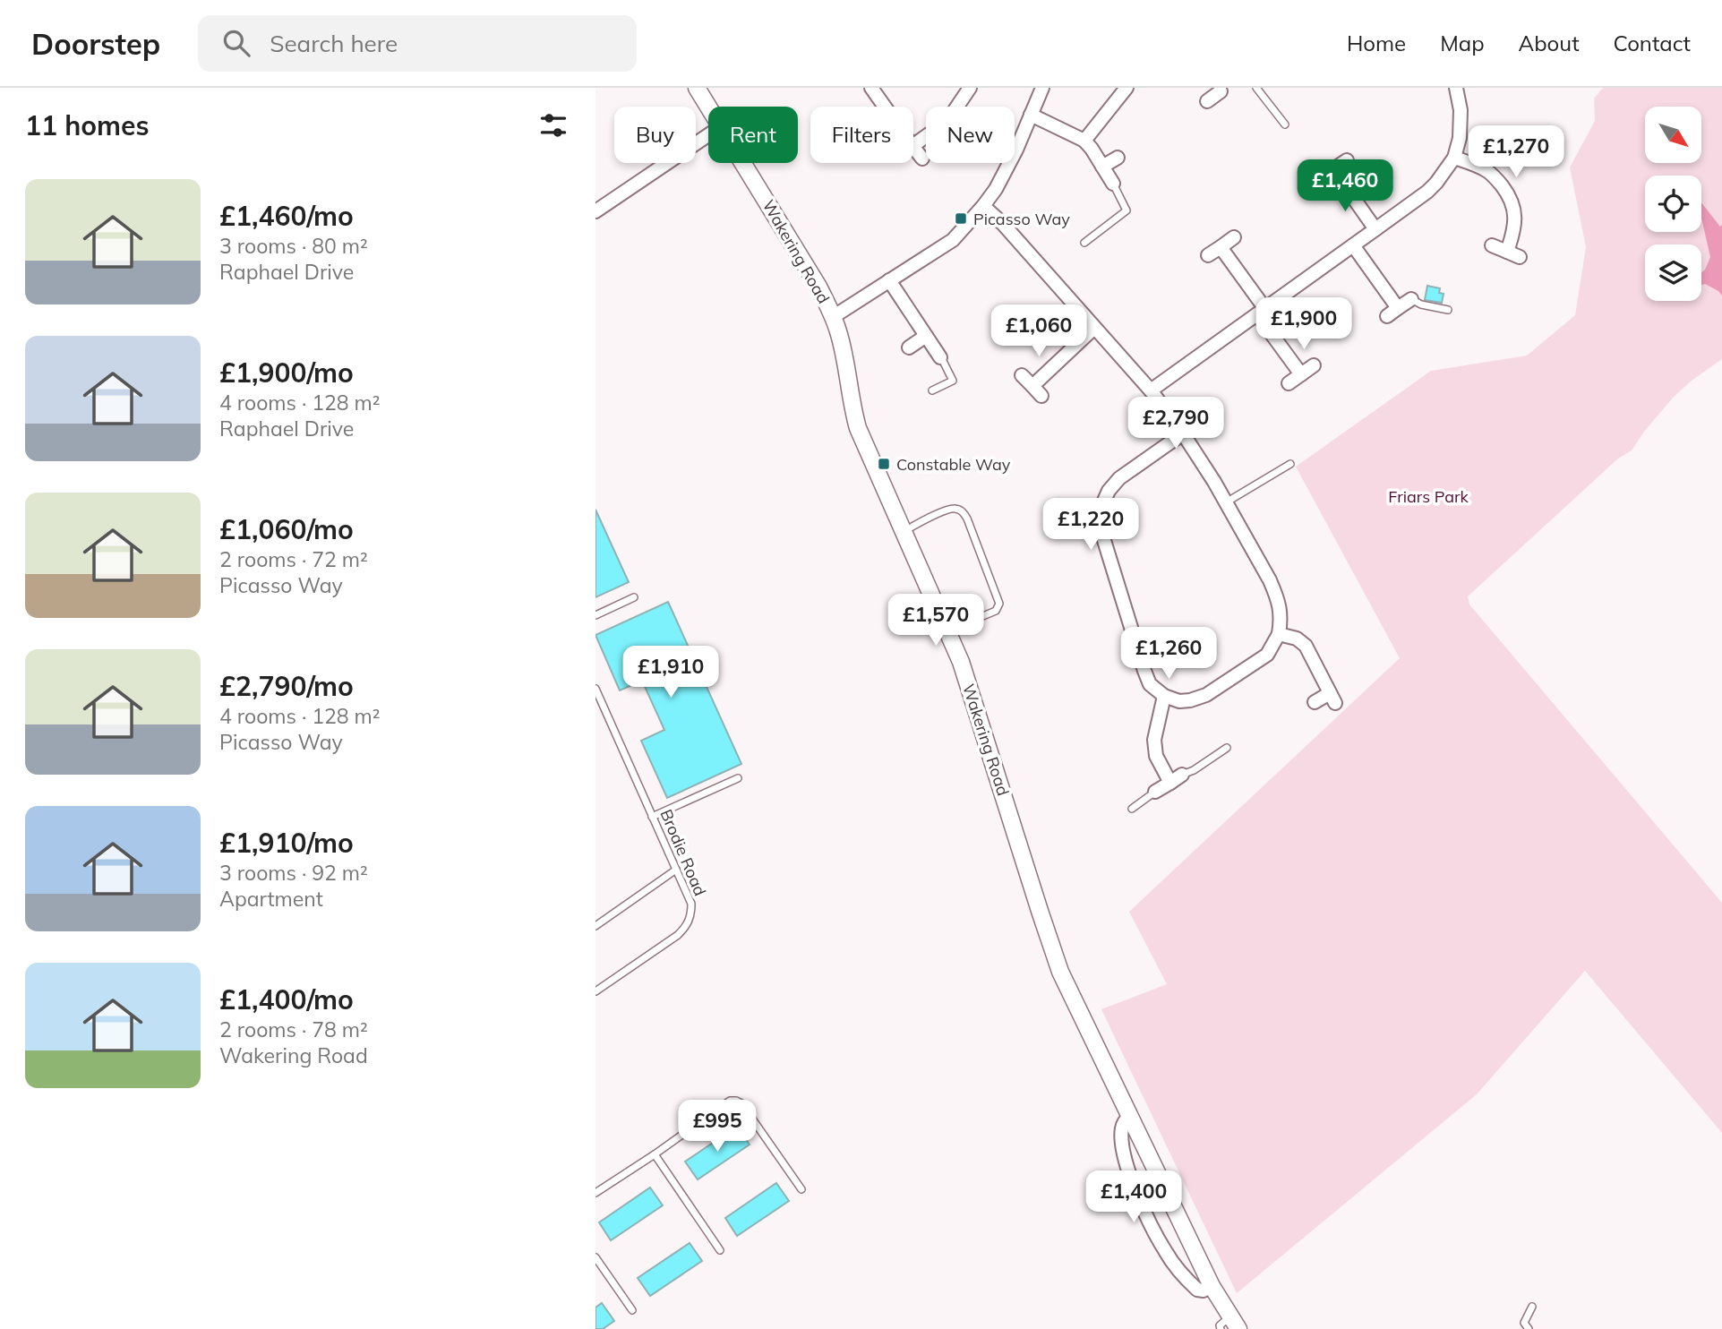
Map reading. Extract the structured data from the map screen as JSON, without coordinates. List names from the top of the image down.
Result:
{
  "streets": {
    "street": ["Wakering Road"],
    "lane": ["Brodie Road"]
  },
  "parks": ["Friars Park"],
  "places": {
    "transit": ["Picasso Way", "Constable Way"]
  },
  "north": "bottom right",
  "page": {
    "header": "Doorstep",
    "search": "Search here",
    "nav": [
      "Home",
      "Map",
      "About",
      "Contact"
    ],
    "heading": "11 homes",
    "chip": [
      "Buy",
      "Rent",
      "Filters",
      "New"
    ],
    "price": [
      "£1,270",
      "£1,460",
      "£1,900",
      "£1,060",
      "£2,790",
      "£1,220",
      "£1,570",
      "£1,260",
      "£1,910",
      "£995",
      "£1,400"
    ],
    "list": [
      {
        "name": "£1,460/mo",
        "note": "3 rooms · 80 m² · Raphael Drive"
      },
      {
        "name": "£1,900/mo",
        "note": "4 rooms · 128 m² · Raphael Drive"
      },
      {
        "name": "£1,060/mo",
        "note": "2 rooms · 72 m² · Picasso Way"
      },
      {
        "name": "£2,790/mo",
        "note": "4 rooms · 128 m² · Picasso Way"
      },
      {
        "name": "£1,910/mo",
        "note": "3 rooms · 92 m² · Apartment"
      },
      {
        "name": "£1,400/mo",
        "note": "2 rooms · 78 m² · Wakering Road"
      }
    ]
  }
}
